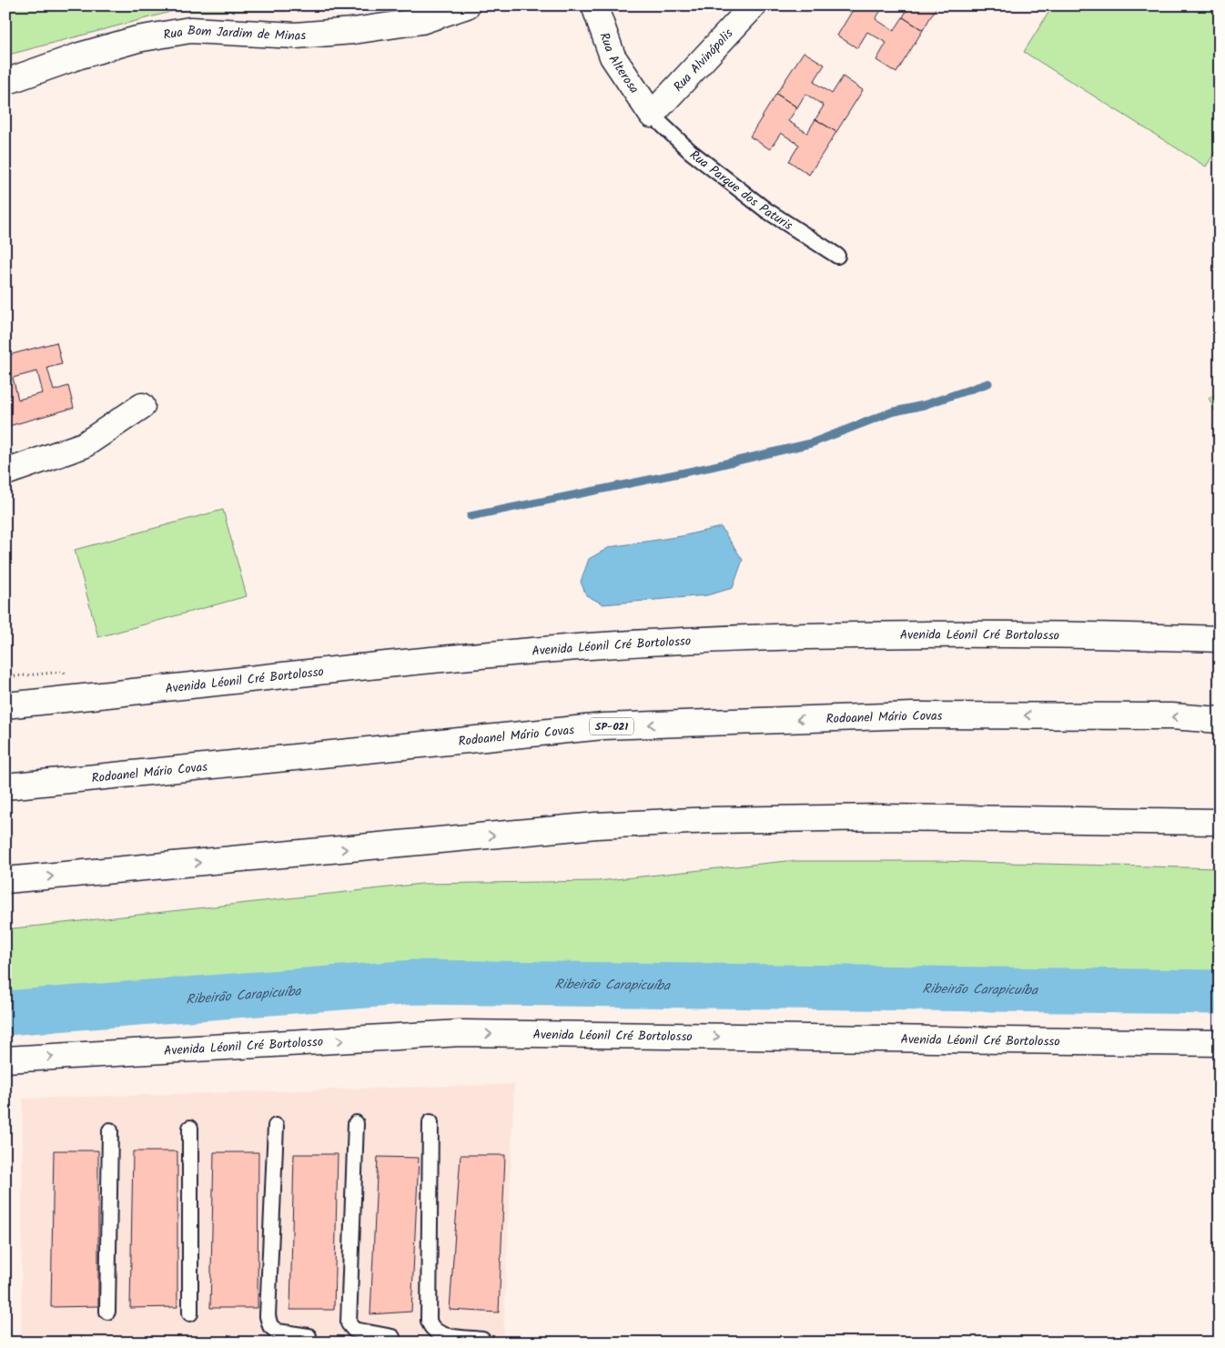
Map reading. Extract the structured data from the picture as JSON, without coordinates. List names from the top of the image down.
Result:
{
  "streets": {
    "main road": [
      "Rua Bom Jardim de Minas",
      "Rua Alvinópolis",
      "Rua Alterosa",
      "Avenida Léonil Cré Bortolosso",
      "Rodoanel Mário Covas",
      "SP-021"
    ],
    "lane": ["Rua Parque dos Paturis"]
  },
  "crossings": [
    ["Rua Alvinópolis", "Rua Alterosa"],
    ["Rua Alvinópolis", "Rua Parque dos Paturis"],
    ["Rua Alterosa", "Rua Parque dos Paturis"]
  ],
  "water": ["Ribeirão Carapicuíba"]
}
